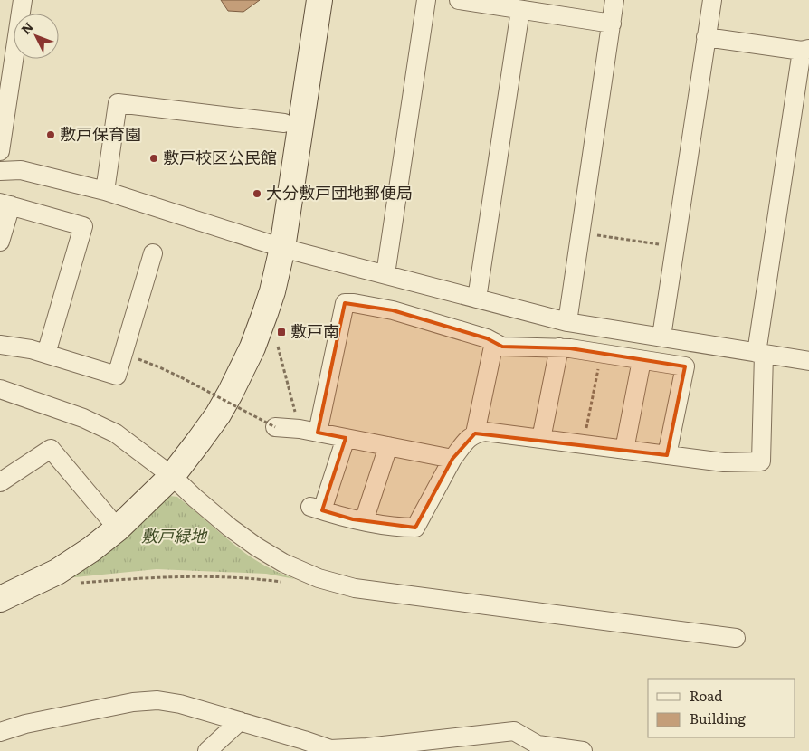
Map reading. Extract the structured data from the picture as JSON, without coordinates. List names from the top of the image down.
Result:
{
  "parks": ["敷戸緑地"],
  "places": {
    "other": ["敷戸保育園", "敷戸校区公民館", "大分敷戸団地郵便局"],
    "transit": ["敷戸南"]
  },
  "legend": ["Road", "Building"],
  "north": "top left"
}
